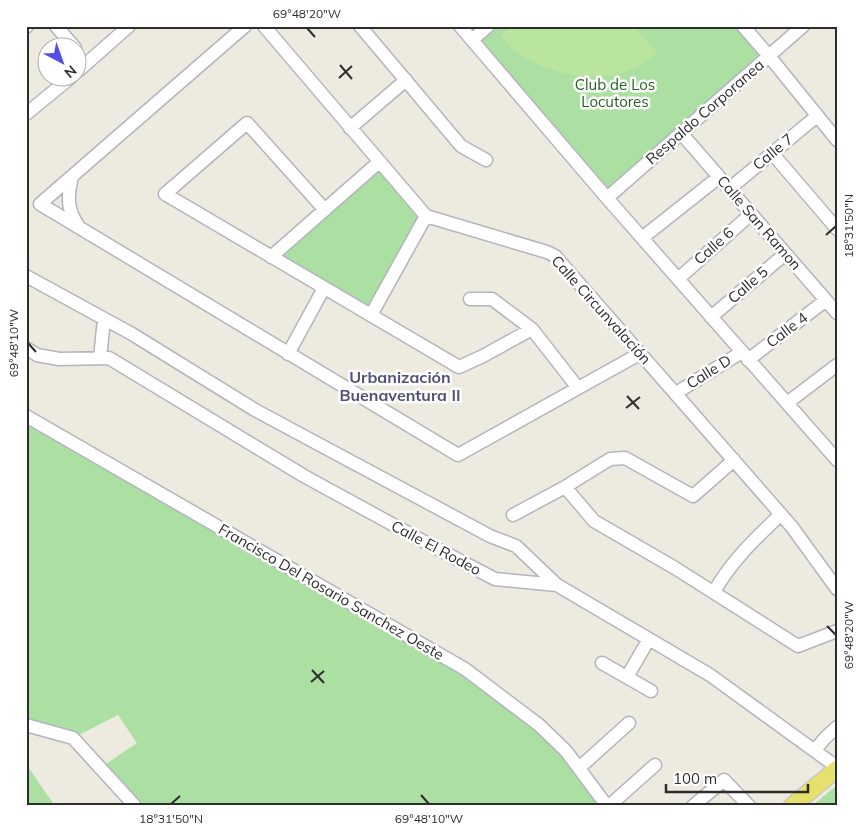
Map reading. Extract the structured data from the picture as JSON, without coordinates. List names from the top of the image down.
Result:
{
  "streets": {
    "street": [
      "Respaldo Corporanea",
      "Calle 7",
      "Calle San Ramon",
      "Calle 6",
      "Calle 5",
      "Calle Circunvalación",
      "Calle 4",
      "Calle D",
      "Calle El Rodeo",
      "Francisco Del Rosario Sanchez Oeste"
    ]
  },
  "crossings": [
    ["Respaldo Corporanea", "Calle San Ramon"],
    ["Calle 7", "Calle San Ramon"],
    ["Calle San Ramon", "Calle 6"],
    ["Calle San Ramon", "Calle 5"],
    ["Calle San Ramon", "Calle 4"],
    ["Calle Circunvalación", "Calle D"],
    ["Calle 4", "Calle D"]
  ],
  "districts": ["Urbanización Buenaventura II"],
  "parks": ["Club de Los Locutores"],
  "scale_bar": "100 m",
  "north": "bottom right",
  "coordinates": ["69°48'20\"W", "18°31'50\"N", "69°48'10\"W"]
}
